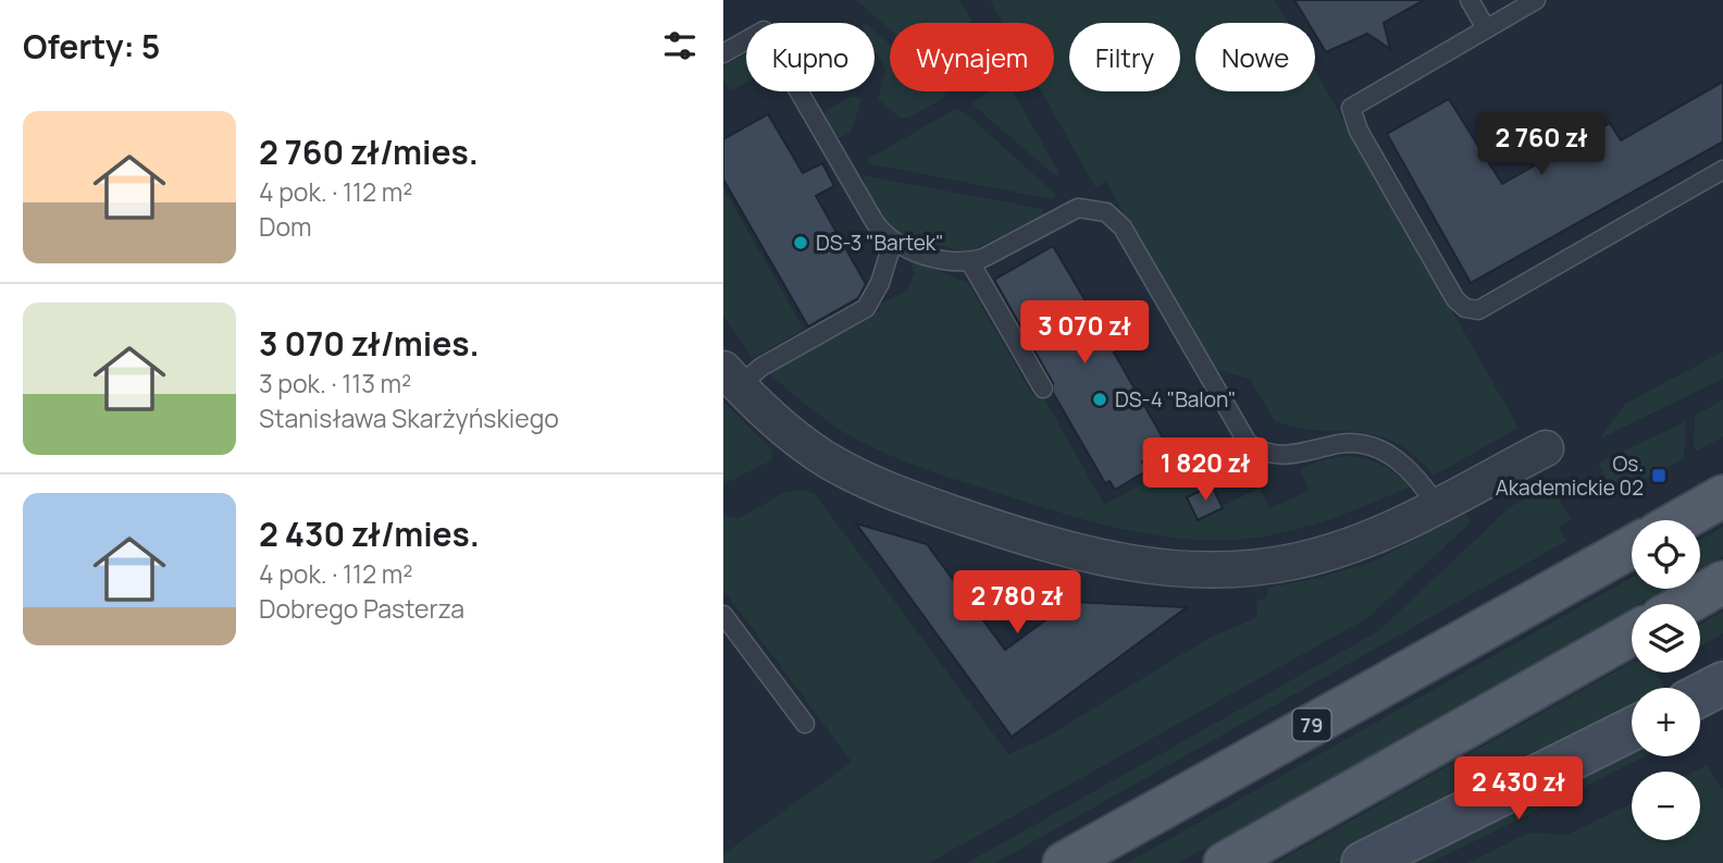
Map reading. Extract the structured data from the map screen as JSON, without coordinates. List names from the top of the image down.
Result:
{
  "streets": {
    "main road": ["79"]
  },
  "places": {
    "other": ["DS-3 \"Bartek\"", "DS-4 \"Balon\""],
    "transit": ["Os. Akademickie 02"]
  },
  "page": {
    "heading": "Oferty: 5",
    "chip": [
      "Kupno",
      "Wynajem",
      "Filtry",
      "Nowe"
    ],
    "list": [
      {
        "name": "2 760 zł/mies.",
        "note": "4 pok. · 112 m² · Dom"
      },
      {
        "name": "3 070 zł/mies.",
        "note": "3 pok. · 113 m² · Stanisława Skarżyńskiego"
      },
      {
        "name": "2 430 zł/mies.",
        "note": "4 pok. · 112 m² · Dobrego Pasterza"
      }
    ],
    "price": [
      "2 760 zł",
      "3 070 zł",
      "1 820 zł",
      "2 780 zł",
      "2 430 zł"
    ],
    "map_buttons": ["+", "−"]
  }
}
